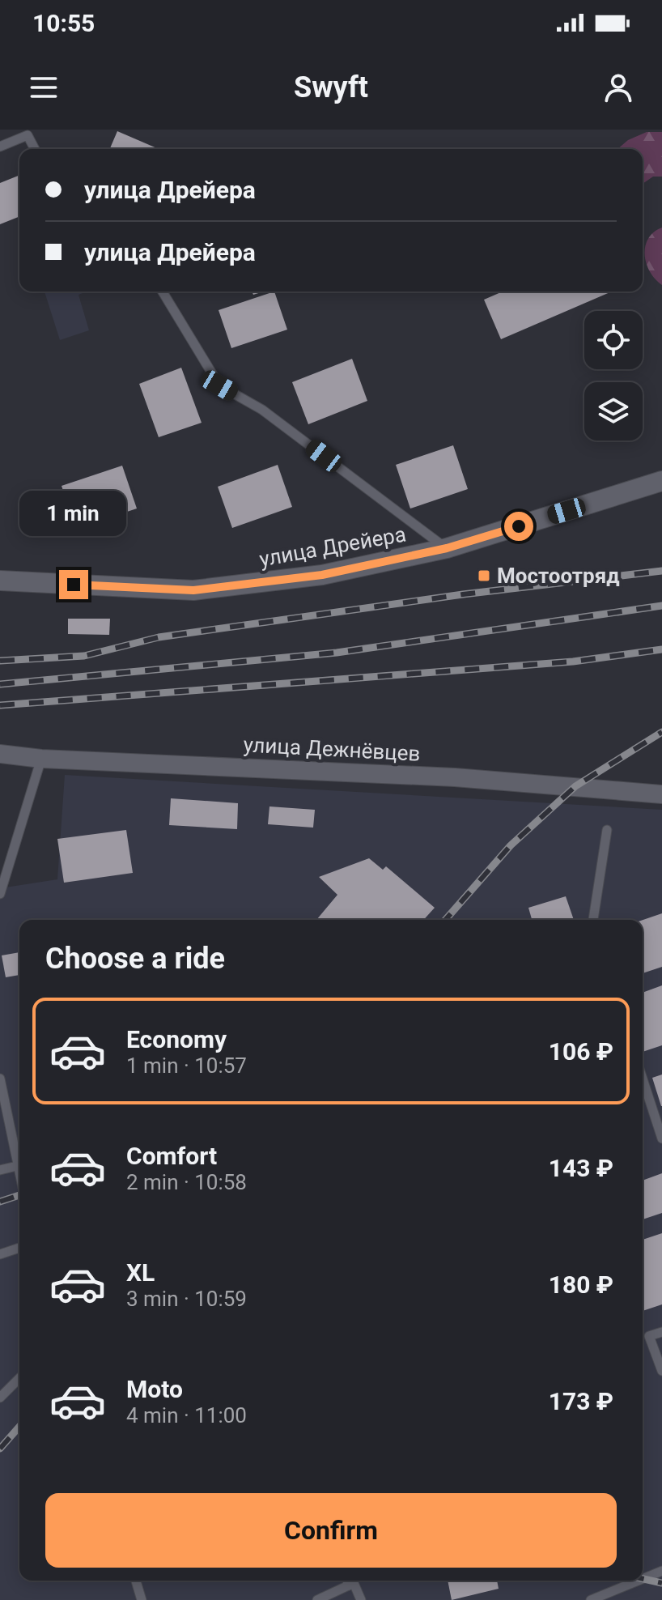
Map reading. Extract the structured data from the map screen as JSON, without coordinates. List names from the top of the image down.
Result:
{
  "streets": {
    "main road": ["улица Дрейера"],
    "street": ["улица Дежнёвцев"]
  },
  "places": {
    "transit": ["Мостоотряд"]
  },
  "page": {
    "status": "10:55",
    "header": "Swyft",
    "banner": ["улица Дрейера", "улица Дрейера"],
    "bubble": "1 min",
    "heading": "Choose a ride",
    "list": [
      {
        "name": "Economy",
        "note": "1 min · 10:57",
        "value": "106 ₽"
      },
      {
        "name": "Comfort",
        "note": "2 min · 10:58",
        "value": "143 ₽"
      },
      {
        "name": "XL",
        "note": "3 min · 10:59",
        "value": "180 ₽"
      },
      {
        "name": "Moto",
        "note": "4 min · 11:00",
        "value": "173 ₽"
      }
    ],
    "buttons": "Confirm"
  }
}
